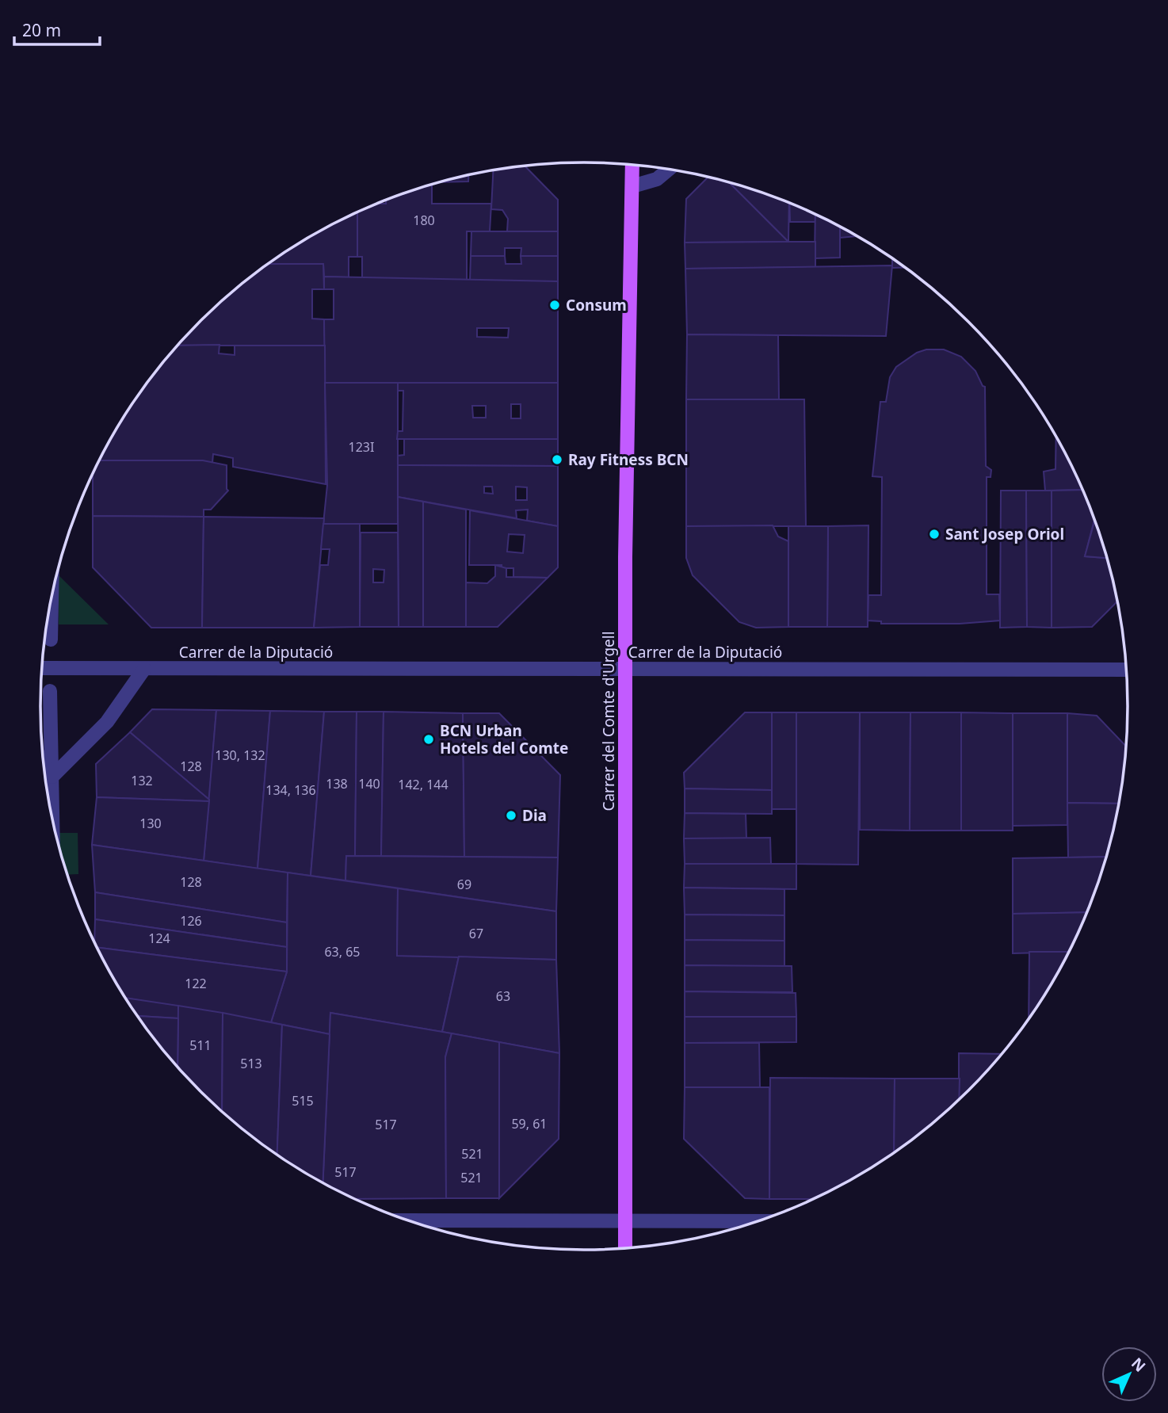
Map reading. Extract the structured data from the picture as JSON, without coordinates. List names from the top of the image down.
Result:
{
  "streets": {
    "main road": ["Carrer del Comte d'Urgell"],
    "street": ["Carrer de la Diputació"]
  },
  "crossings": [
    ["Carrer de la Diputació", "Carrer del Comte d'Urgell"]
  ],
  "places": [
    "Consum",
    "Ray Fitness BCN",
    "Sant Josep Oriol",
    "BCN Urban Hotels del Comte",
    "Dia"
  ],
  "house_numbers": [
    "180",
    "123I",
    "130, 132",
    "128",
    "132",
    "138",
    "140",
    "142, 144",
    "134, 136",
    "130",
    "128",
    "69",
    "126",
    "67",
    "124",
    "63, 65",
    "122",
    "63",
    "511",
    "513",
    "515",
    "59, 61",
    "517",
    "521",
    "517",
    "521"
  ],
  "scale_bar": "20 m",
  "north": "top right"
}
